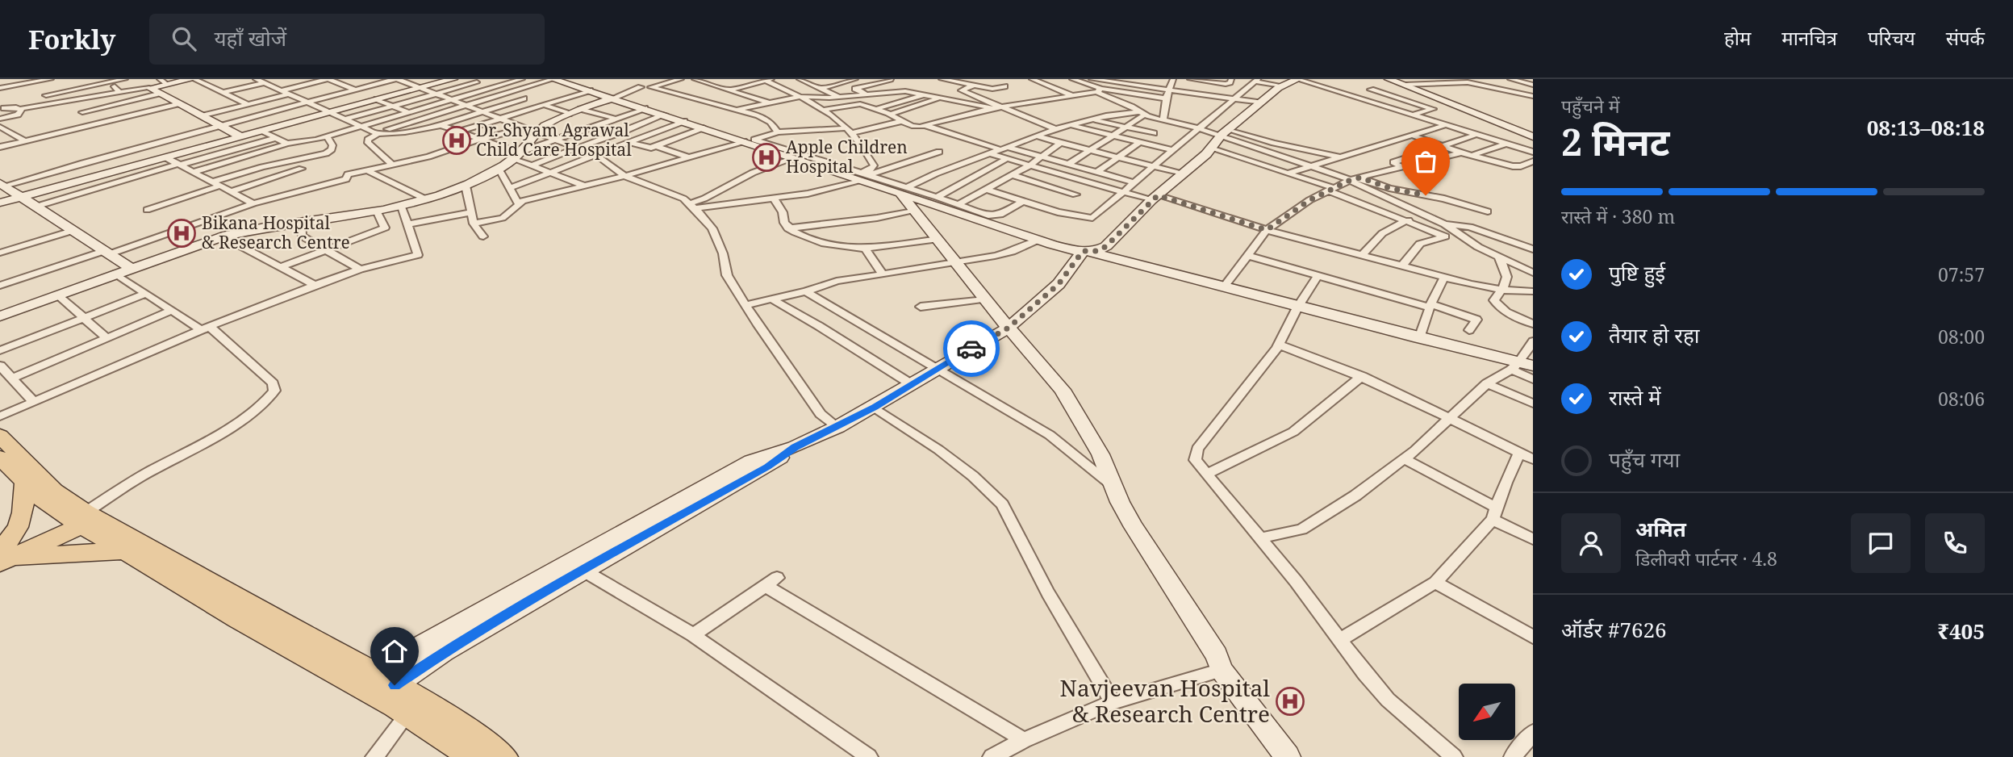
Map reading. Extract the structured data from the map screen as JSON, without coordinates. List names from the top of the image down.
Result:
{
  "places": {
    "hospital": [
      "Dr. Shyam Agrawal Child Care Hospital",
      "Apple Children Hospital",
      "Bikana Hospital & Research Centre",
      "Navjeevan Hospital & Research Centre"
    ]
  },
  "north": "bottom left",
  "page": {
    "header": "Forkly",
    "search": "यहाँ खोजें",
    "nav": [
      "होम",
      "मानचित्र",
      "परिचय",
      "संपर्क"
    ],
    "heading": ["2 मिनट", "पहुँचने में", "08:13–08:18"],
    "panel": [
      "अमित",
      "डिलीवरी पार्टनर · 4.8",
      "ऑर्डर #7626",
      "₹405"
    ],
    "bar": "रास्ते में · 380 m",
    "list": [
      ["पुष्टि हुई", "07:57"],
      ["तैयार हो रहा", "08:00"],
      ["रास्ते में", "08:06"],
      "पहुँच गया"
    ]
  }
}
